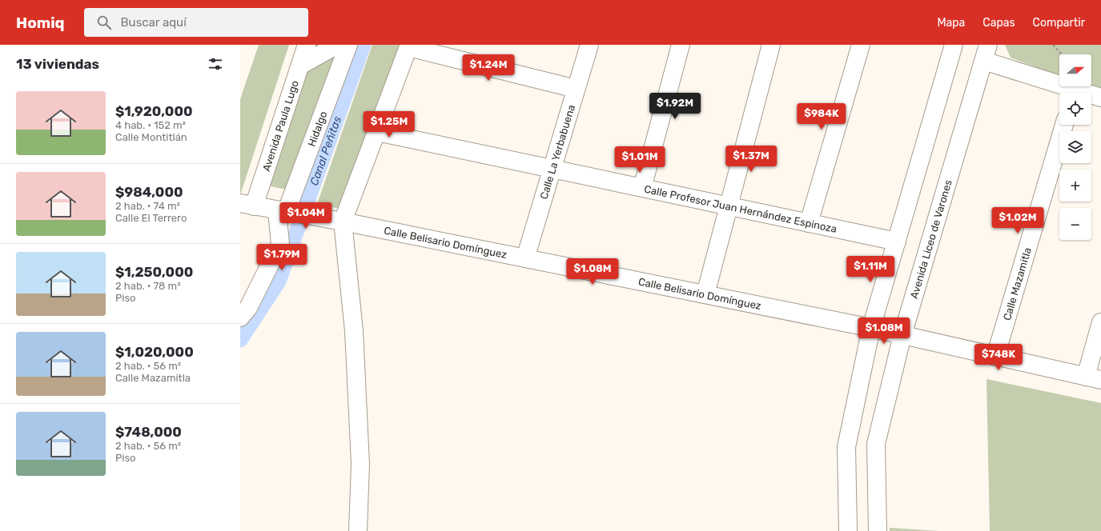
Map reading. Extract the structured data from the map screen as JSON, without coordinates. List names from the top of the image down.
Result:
{
  "streets": {
    "street": [
      "Avenida Paula Lugo",
      "Hidalgo",
      "Calle La Yerbabuena",
      "Calle Profesor Juan Hernández Espinoza",
      "Avenida Liceo de Varones",
      "Calle Belisario Domínguez",
      "Calle Mazamitla"
    ]
  },
  "crossings": [
    ["Avenida Paula Lugo", "Calle Belisario Domínguez"],
    ["Hidalgo", "Calle Belisario Domínguez"],
    ["Calle La Yerbabuena", "Calle Profesor Juan Hernández Espinoza"],
    ["Calle La Yerbabuena", "Calle Belisario Domínguez"],
    ["Avenida Liceo de Varones", "Calle Belisario Domínguez"],
    ["Calle Belisario Domínguez", "Calle Mazamitla"]
  ],
  "water": ["Canal Peñitas"],
  "north": "right",
  "page": {
    "header": "Homiq",
    "search": "Buscar aquí",
    "nav": ["Mapa", "Capas", "Compartir"],
    "heading": "13 viviendas",
    "map_buttons": ["+", "−"],
    "price": [
      "$1.24M",
      "$1.92M",
      "$984K",
      "$1.25M",
      "$1.37M",
      "$1.01M",
      "$1.04M",
      "$1.02M",
      "$1.79M",
      "$1.11M",
      "$1.08M",
      "$1.08M",
      "$748K"
    ],
    "list": [
      {
        "name": "$1,920,000",
        "note": "4 hab. · 152 m² · Calle Montitlán"
      },
      {
        "name": "$984,000",
        "note": "2 hab. · 74 m² · Calle El Terrero"
      },
      {
        "name": "$1,250,000",
        "note": "2 hab. · 78 m² · Piso"
      },
      {
        "name": "$1,020,000",
        "note": "2 hab. · 56 m² · Calle Mazamitla"
      },
      {
        "name": "$748,000",
        "note": "2 hab. · 56 m² · Piso"
      }
    ]
  }
}
